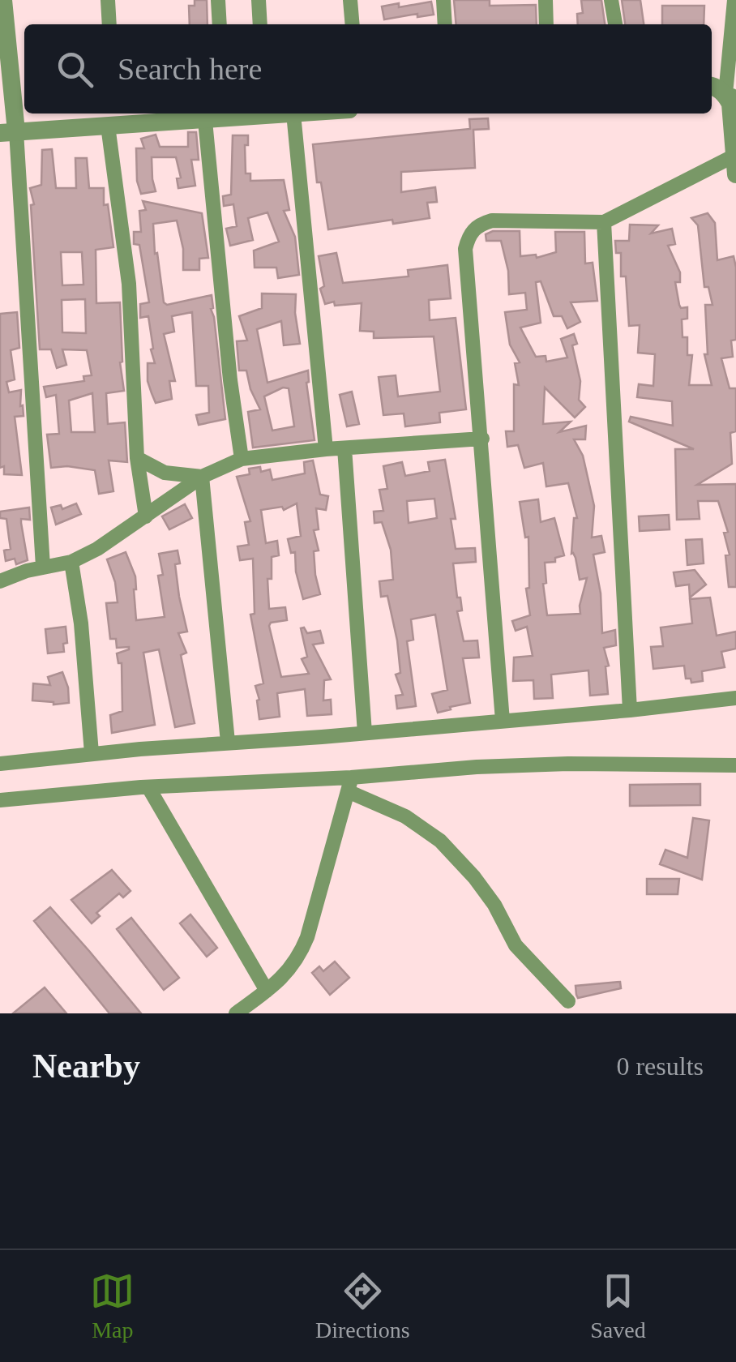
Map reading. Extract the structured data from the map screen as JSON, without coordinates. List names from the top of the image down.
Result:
{
  "page": {
    "search": "Search here",
    "heading": ["Nearby", "0 results"],
    "nav": ["Map", "Directions", "Saved"]
  }
}
